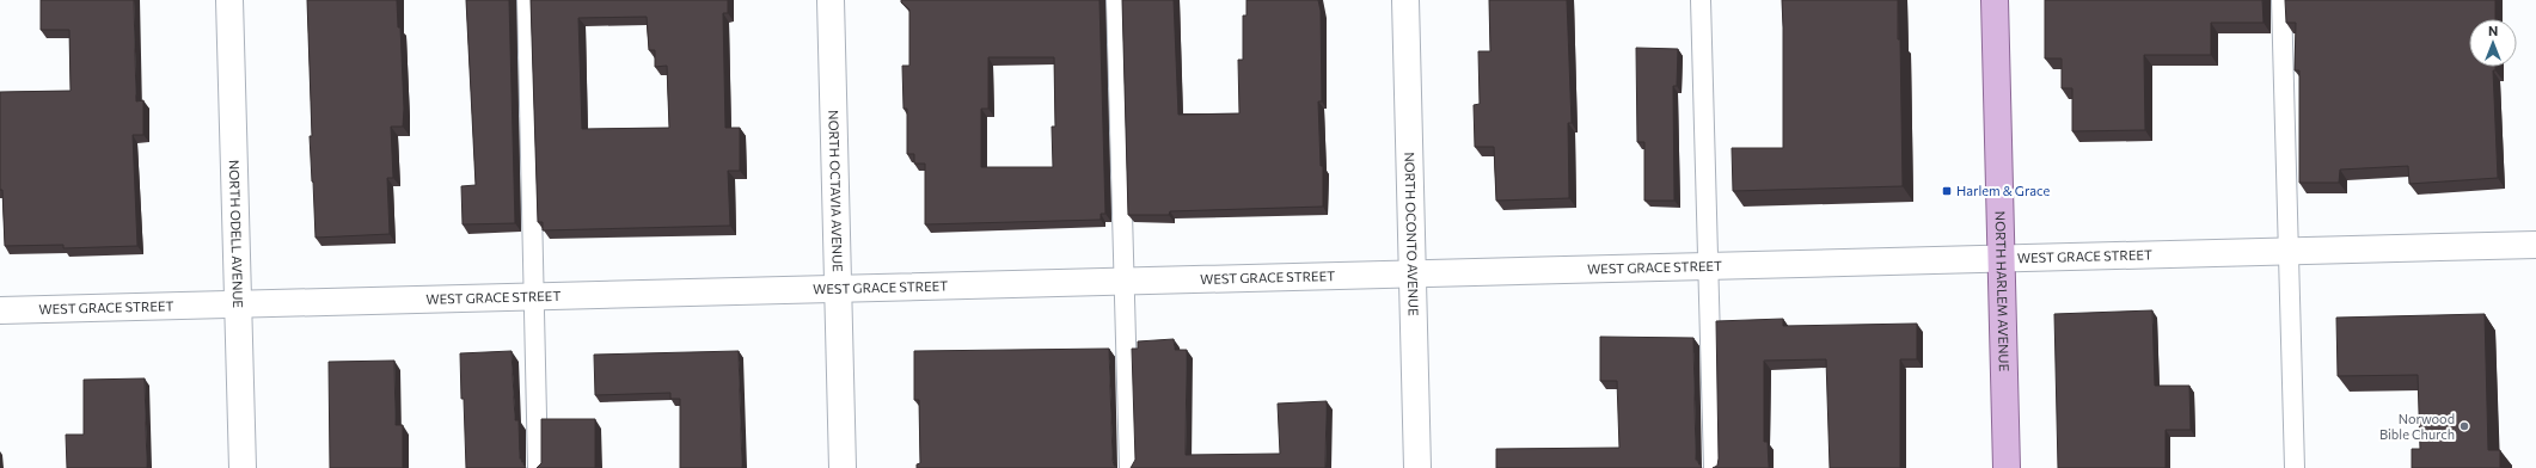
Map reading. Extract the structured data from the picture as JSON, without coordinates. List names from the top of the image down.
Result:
{
  "streets": {
    "main road": ["NORTH HARLEM AVENUE"],
    "street": [
      "NORTH OCTAVIA AVENUE",
      "NORTH ODELL AVENUE",
      "NORTH OCONTO AVENUE",
      "WEST GRACE STREET"
    ]
  },
  "crossings": [
    ["NORTH OCTAVIA AVENUE", "WEST GRACE STREET"],
    ["NORTH ODELL AVENUE", "WEST GRACE STREET"],
    ["NORTH OCONTO AVENUE", "WEST GRACE STREET"],
    ["WEST GRACE STREET", "NORTH HARLEM AVENUE"]
  ],
  "places": {
    "transit": ["Harlem & Grace"],
    "other": ["Norwood Bible Church"]
  },
  "north": "top"
}
